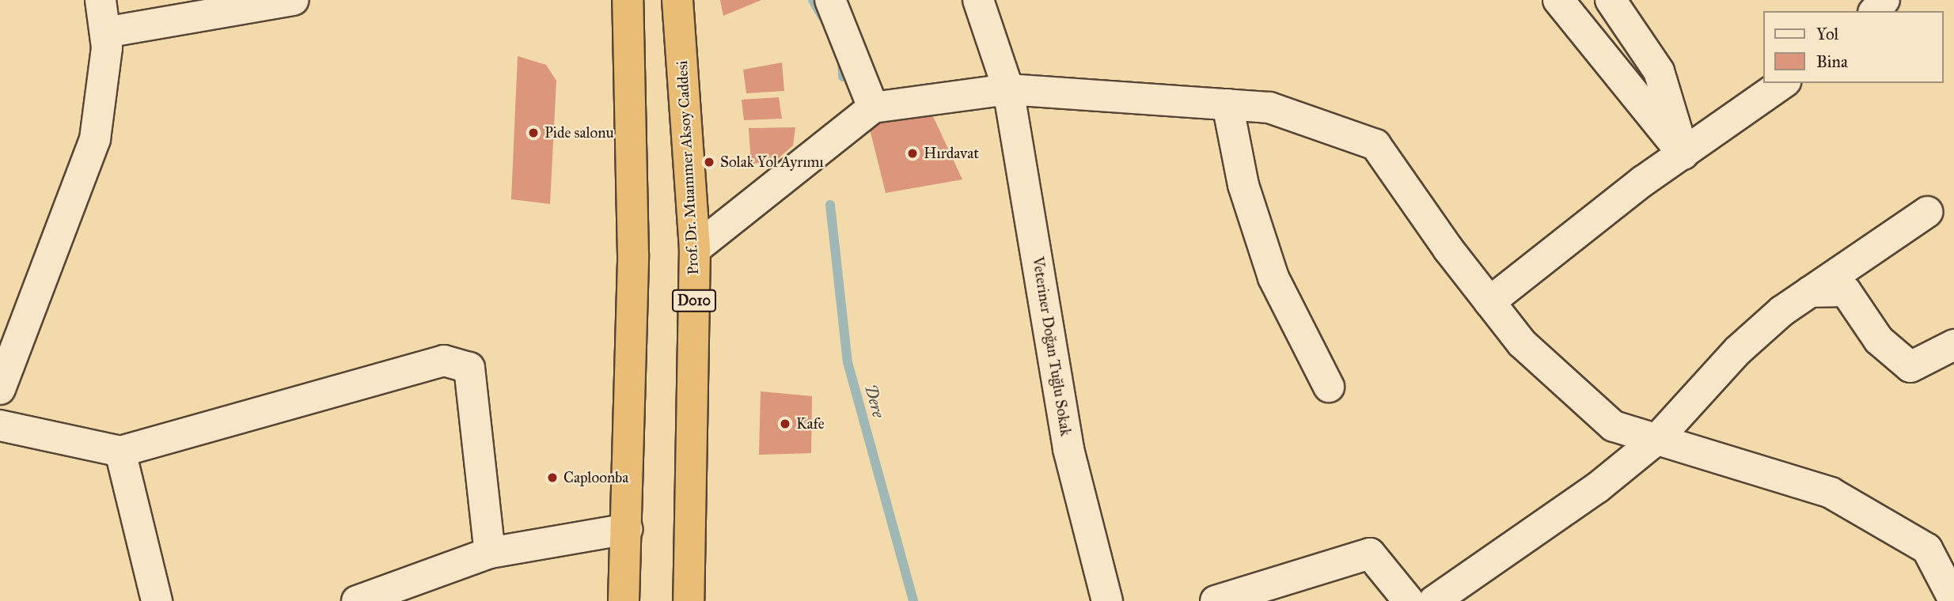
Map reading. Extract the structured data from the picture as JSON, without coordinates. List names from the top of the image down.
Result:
{
  "streets": {
    "highway": ["Prof. Dr. Muammer Aksoy Caddesi", "D010"],
    "street": ["Veteriner Doğan Tuğlu Sokak"]
  },
  "water": ["Dere"],
  "places": [
    "Pide salonu",
    "Hırdavat",
    "Solak Yol Ayrımı",
    "Kafe",
    "Caploonba"
  ],
  "legend": ["Yol", "Bina"]
}
